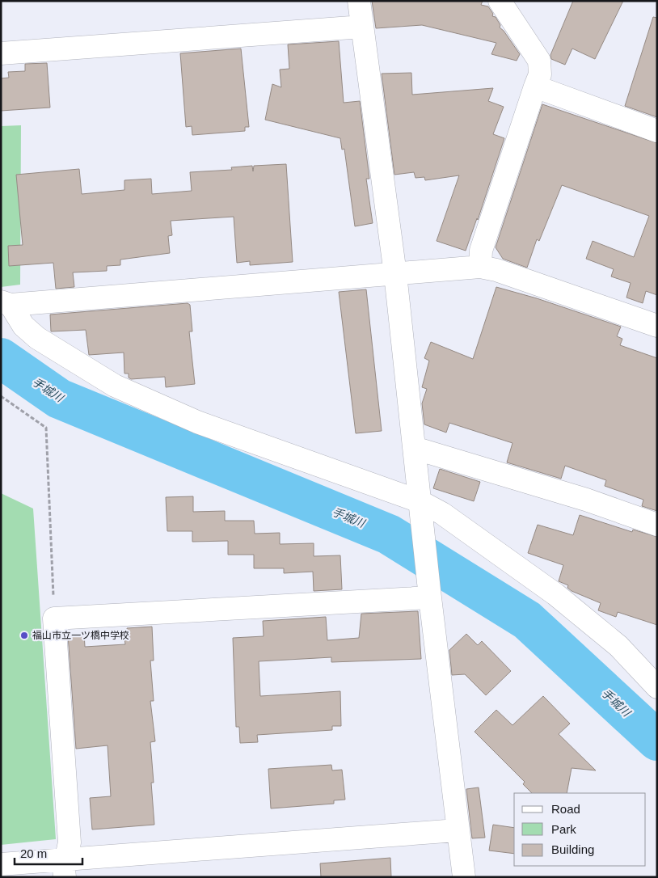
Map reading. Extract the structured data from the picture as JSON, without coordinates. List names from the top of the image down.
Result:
{
  "water": ["手城川"],
  "places": ["福山市立一ツ橋中学校"],
  "legend": ["Road", "Park", "Building"],
  "scale_bar": "20 m"
}
